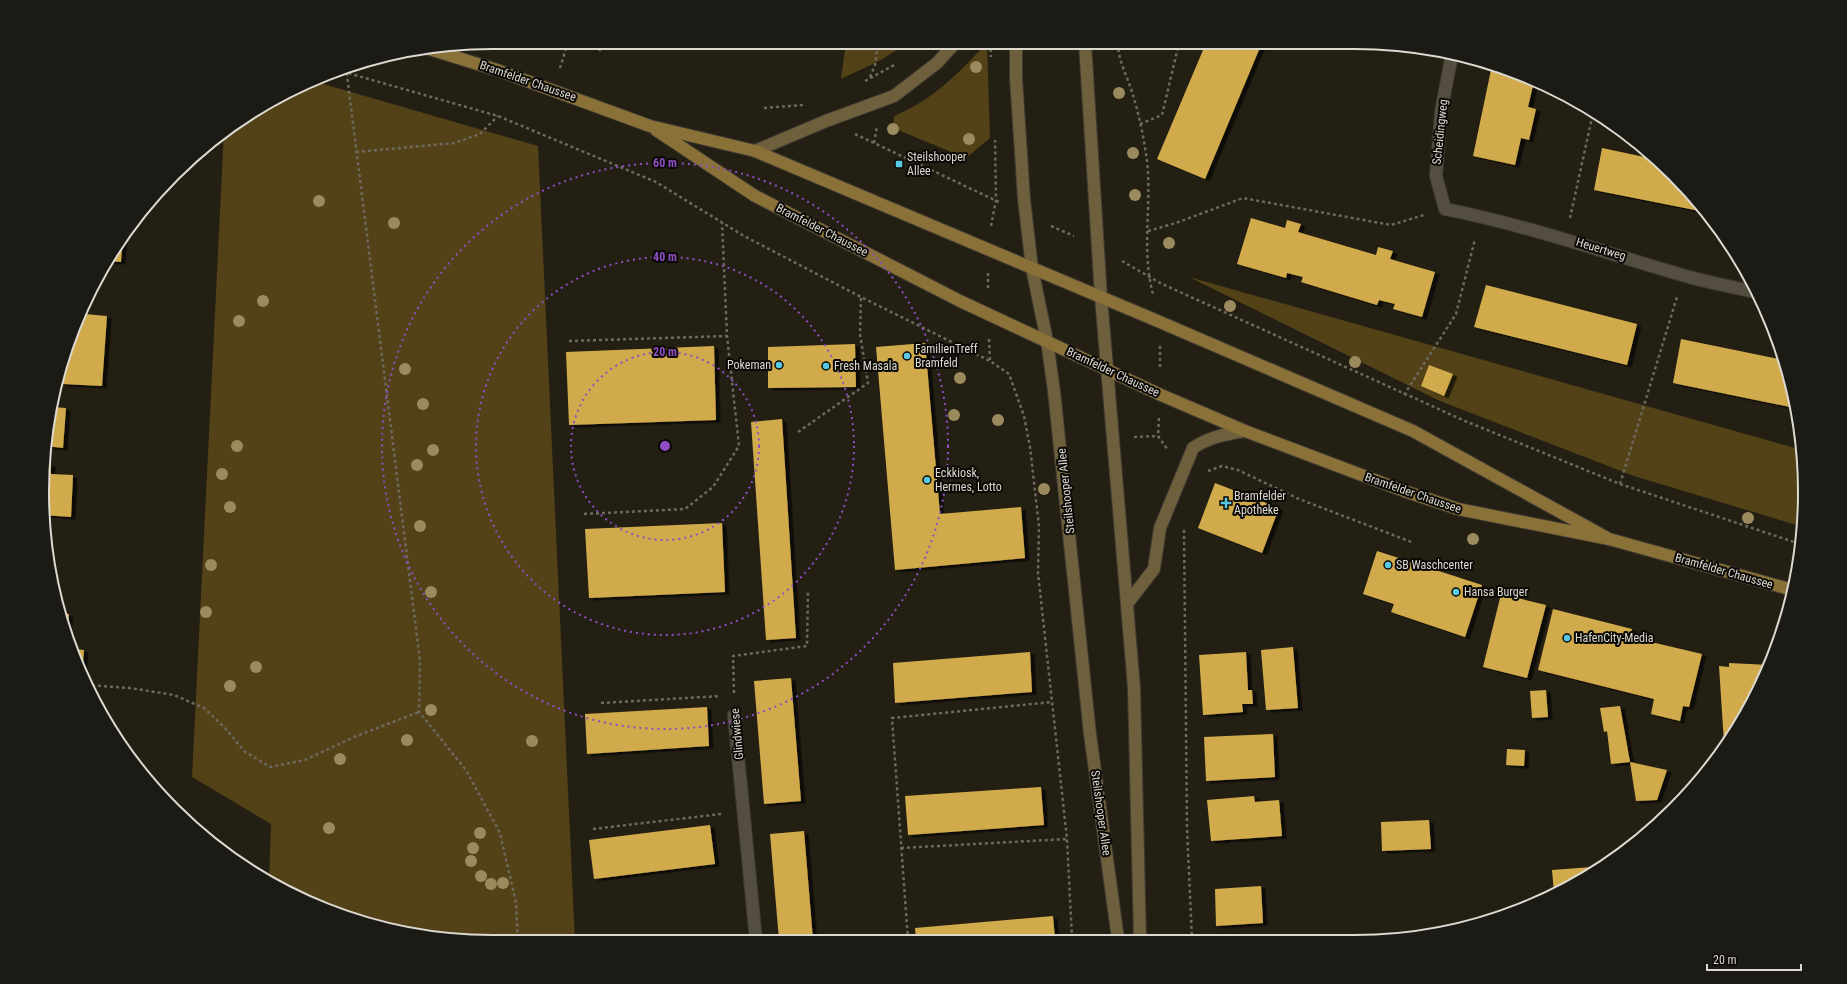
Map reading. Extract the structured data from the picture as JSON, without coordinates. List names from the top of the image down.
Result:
{
  "streets": {
    "main road": ["Bramfelder Chaussee", "Steilshooper Allee"],
    "street": ["Scheidingweg", "Heuertweg", "Glindwiese"]
  },
  "crossings": [
    ["Bramfelder Chaussee", "Steilshooper Allee"],
    ["Scheidingweg", "Heuertweg"]
  ],
  "places": {
    "transit": ["Steilshooper Allee"],
    "other": [
      "FamilienTreff Bramfeld",
      "Pokeman",
      "Fresh Masala",
      "Eckkiosk, Hermes, Lotto",
      "SB Waschcenter",
      "Hansa Burger",
      "HafenCity-Media"
    ],
    "health": ["Bramfelder Apotheke"]
  },
  "scale_bar": "20 m",
  "rings": ["60 m", "40 m", "20 m"]
}
